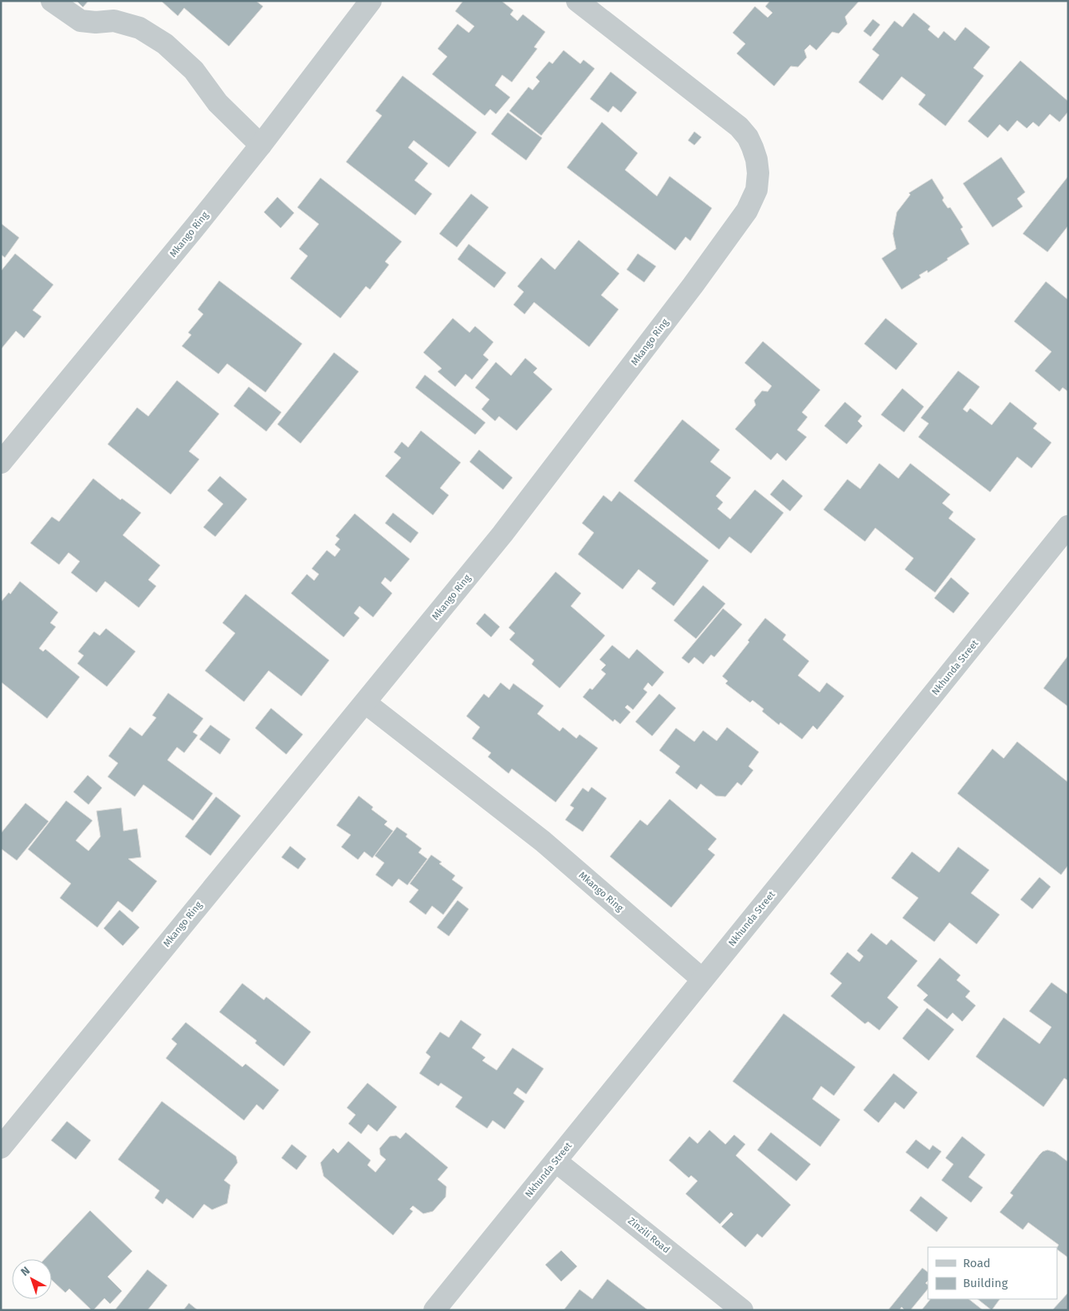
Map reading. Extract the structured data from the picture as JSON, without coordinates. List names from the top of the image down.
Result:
{
  "streets": {
    "street": ["Mkango Ring", "Nkhunda Street", "Zinzili Road"]
  },
  "crossings": [
    ["Mkango Ring", "Nkhunda Street"],
    ["Nkhunda Street", "Zinzili Road"]
  ],
  "legend": ["Road", "Building"],
  "north": "top left"
}
